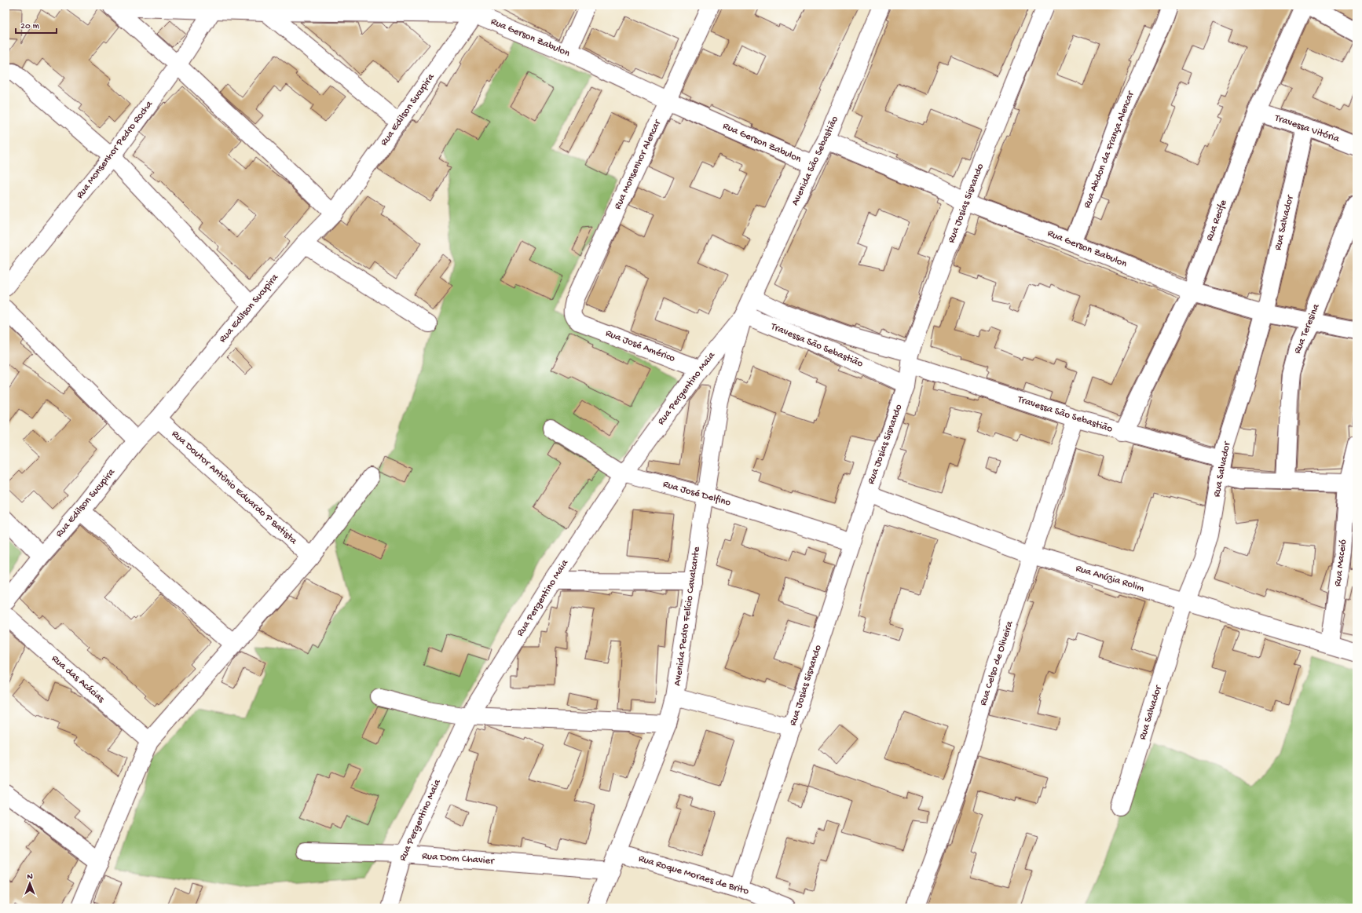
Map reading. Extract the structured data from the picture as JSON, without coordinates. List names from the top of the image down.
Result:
{
  "streets": {
    "street": [
      "Rua Gerson Zabulon",
      "Rua Edilson Sucupira",
      "Travessa Vitória",
      "Rua Monsenhor Pedro Rocha",
      "Rua Abdon da França Alencar",
      "Avenida São Sebastião",
      "Rua Monsenhor Alencar",
      "Rua Josias Sisnando",
      "Rua Recife",
      "Rua Salvador",
      "Rua Teresina",
      "Travessa São Sebastião",
      "Rua José Américo",
      "Rua Pergentino Maia",
      "Rua Doutor Antônio Eduardo P Batista",
      "Rua José Delfino",
      "Rua Maceió",
      "Rua Anúzia Rolim",
      "Avenida Pedro Felício Cavalcante",
      "Rua Celso de Oliveira",
      "Rua das Acácias",
      "Rua Dom Chavier",
      "Rua Roque Moraes de Brito"
    ]
  },
  "crossings": [
    ["Rua Gerson Zabulon", "Rua Edilson Sucupira"],
    ["Rua Gerson Zabulon", "Rua Monsenhor Pedro Rocha"],
    ["Rua Gerson Zabulon", "Rua Abdon da França Alencar"],
    ["Rua Gerson Zabulon", "Avenida São Sebastião"],
    ["Rua Gerson Zabulon", "Rua Monsenhor Alencar"],
    ["Rua Gerson Zabulon", "Rua Josias Sisnando"],
    ["Rua Gerson Zabulon", "Rua Recife"],
    ["Rua Gerson Zabulon", "Rua Salvador"],
    ["Rua Gerson Zabulon", "Rua Teresina"],
    ["Rua Edilson Sucupira", "Rua Doutor Antônio Eduardo P Batista"],
    ["Travessa Vitória", "Rua Recife"],
    ["Travessa Vitória", "Rua Salvador"],
    ["Avenida São Sebastião", "Travessa São Sebastião"],
    ["Avenida São Sebastião", "Rua Pergentino Maia"],
    ["Avenida São Sebastião", "Avenida Pedro Felício Cavalcante"],
    ["Rua Monsenhor Alencar", "Rua José Américo"],
    ["Rua Josias Sisnando", "Travessa São Sebastião"],
    ["Rua Josias Sisnando", "Rua José Delfino"],
    ["Rua Josias Sisnando", "Rua Anúzia Rolim"],
    ["Rua Josias Sisnando", "Rua Roque Moraes de Brito"],
    ["Rua Recife", "Travessa São Sebastião"],
    ["Rua Salvador", "Travessa São Sebastião"],
    ["Rua Salvador", "Rua Anúzia Rolim"],
    ["Rua Teresina", "Travessa São Sebastião"],
    ["Travessa São Sebastião", "Rua Pergentino Maia"],
    ["Travessa São Sebastião", "Rua Maceió"],
    ["Travessa São Sebastião", "Avenida Pedro Felício Cavalcante"],
    ["Travessa São Sebastião", "Rua Celso de Oliveira"],
    ["Rua José Américo", "Rua Pergentino Maia"],
    ["Rua Pergentino Maia", "Rua José Delfino"],
    ["Rua Pergentino Maia", "Avenida Pedro Felício Cavalcante"],
    ["Rua Pergentino Maia", "Rua Dom Chavier"],
    ["Rua José Delfino", "Avenida Pedro Felício Cavalcante"],
    ["Rua Maceió", "Rua Anúzia Rolim"],
    ["Rua Anúzia Rolim", "Rua Celso de Oliveira"],
    ["Avenida Pedro Felício Cavalcante", "Rua Dom Chavier"],
    ["Avenida Pedro Felício Cavalcante", "Rua Roque Moraes de Brito"]
  ],
  "scale_bar": "20 m",
  "north": "top"
}
